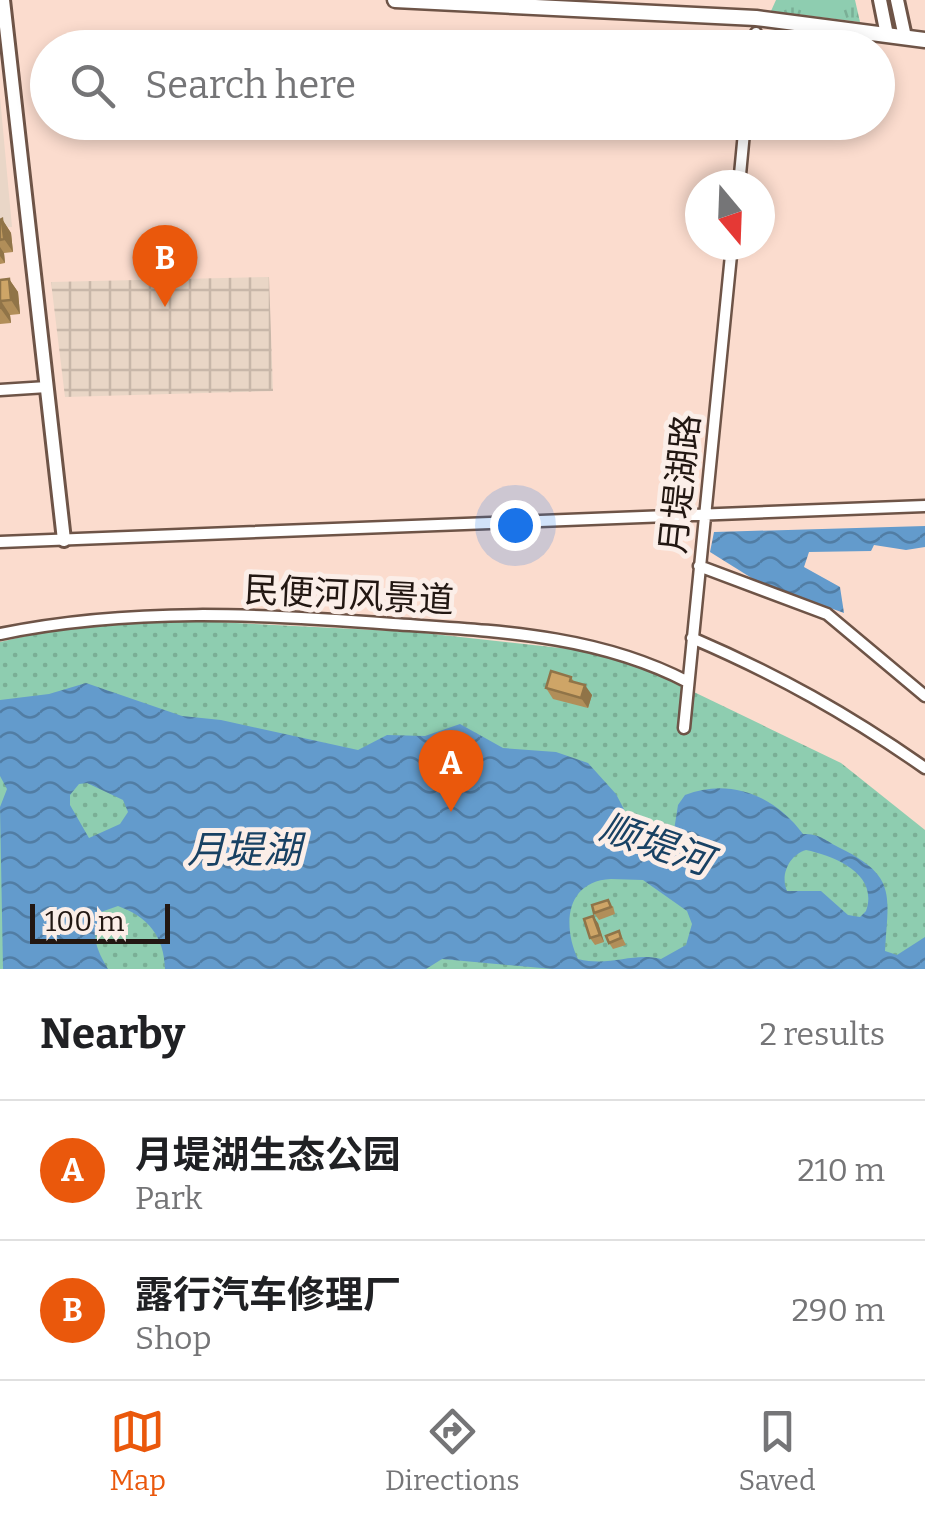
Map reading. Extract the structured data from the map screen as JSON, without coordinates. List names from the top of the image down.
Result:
{
  "streets": {
    "street": ["月堤湖路", "民便河风景道"]
  },
  "crossings": [
    ["月堤湖路", "民便河风景道"]
  ],
  "water": ["顺堤河", "月堤湖"],
  "scale_bar": "100 m",
  "north": "bottom",
  "page": {
    "search": "Search here",
    "pins": ["B", "A"],
    "scale": "100 m",
    "heading": ["Nearby", "2 results"],
    "list": [
      {
        "mark": "A",
        "name": "月堤湖生态公园",
        "note": "Park",
        "value": "210 m"
      },
      {
        "mark": "B",
        "name": "露行汽车修理厂",
        "note": "Shop",
        "value": "290 m"
      }
    ],
    "nav": ["Map", "Directions", "Saved"]
  }
}
